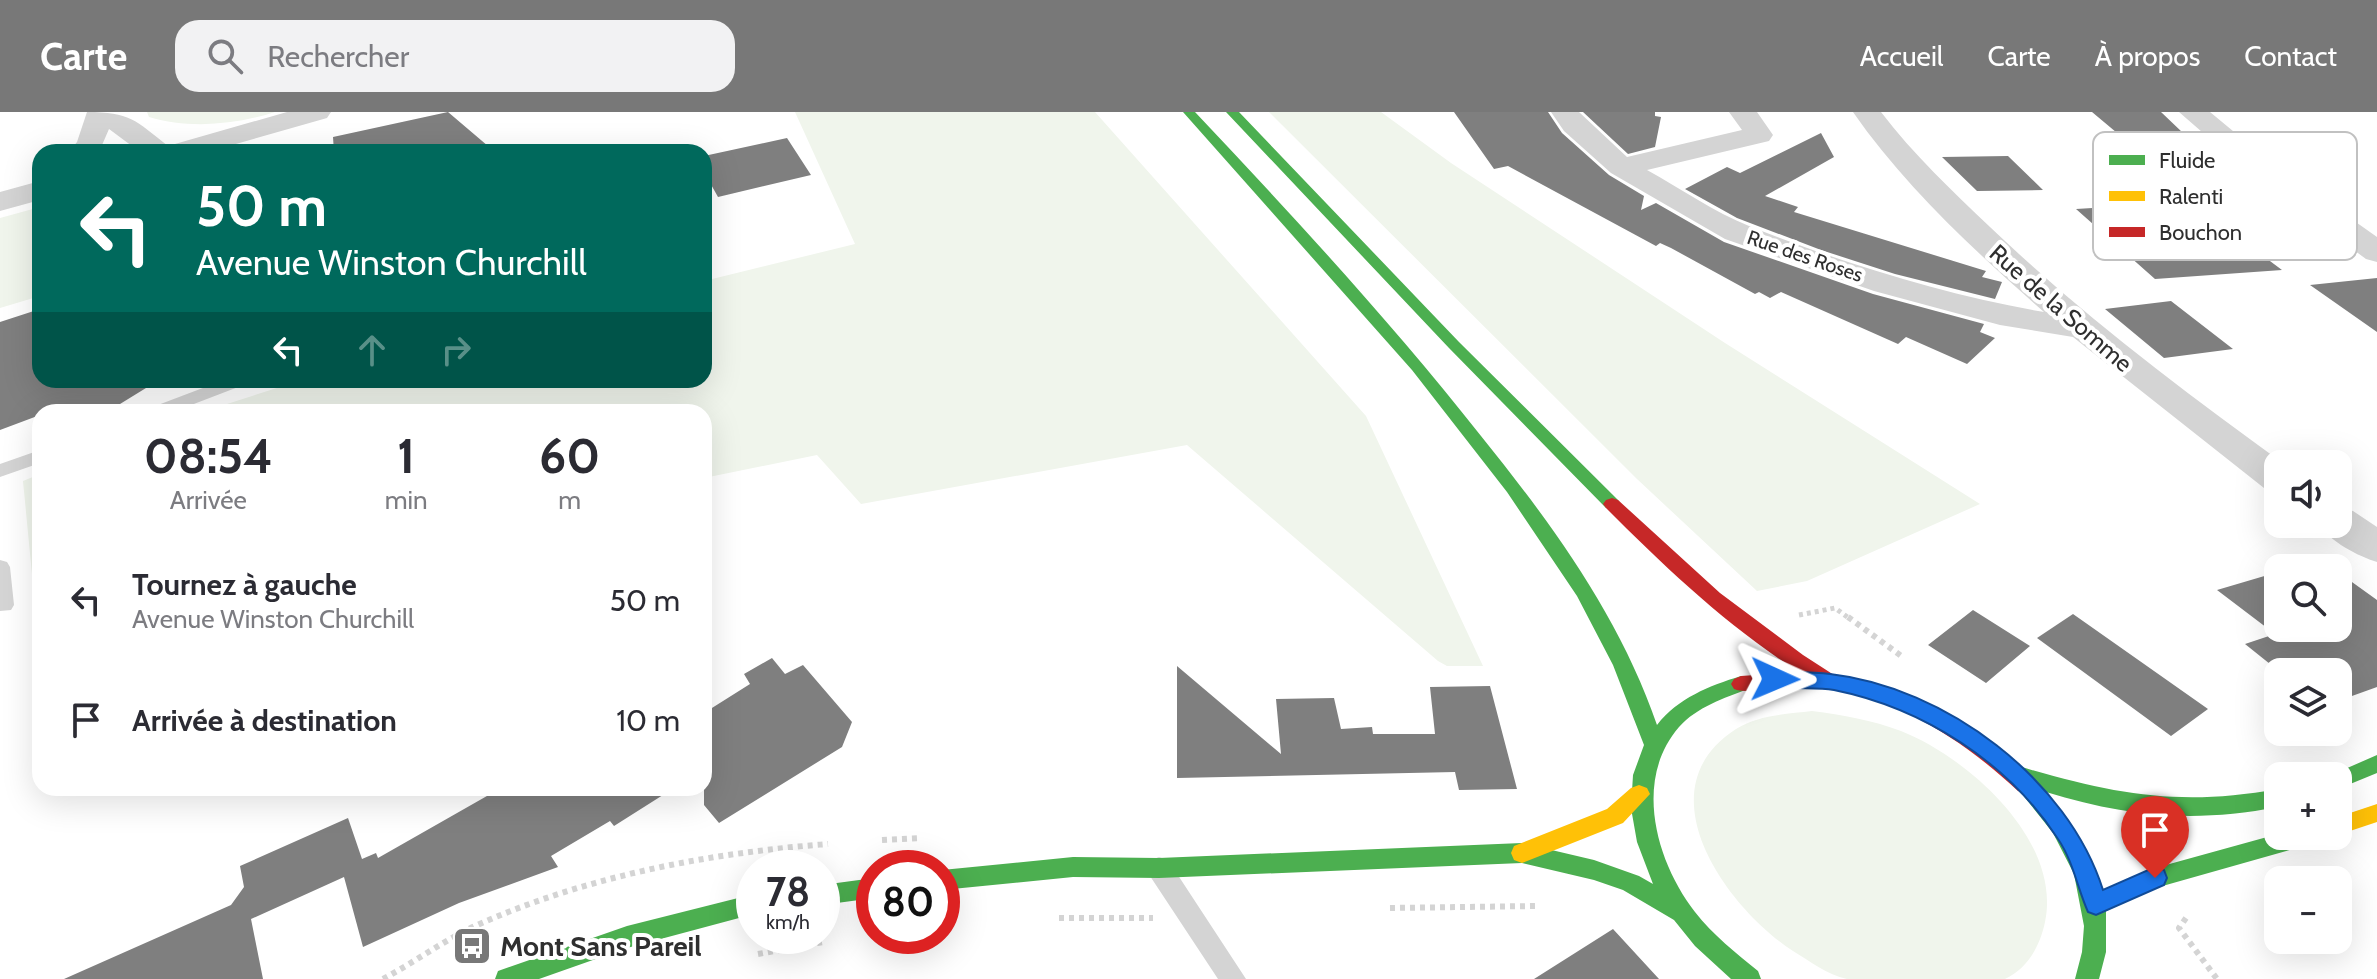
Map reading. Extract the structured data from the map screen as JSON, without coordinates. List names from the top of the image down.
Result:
{
  "streets": {
    "street": ["Rue des Roses", "Rue de la Somme"]
  },
  "crossings": [
    ["Rue des Roses", "Rue de la Somme"]
  ],
  "places": {
    "bus stop": ["Mont Sans Pareil"]
  },
  "legend": ["Fluide", "Ralenti", "Bouchon"],
  "page": {
    "header": "Carte",
    "search": "Rechercher",
    "nav": [
      "Accueil",
      "Carte",
      "À propos",
      "Contact"
    ],
    "turn": ["50 m", "Avenue Winston Churchill"],
    "eta": [
      "08:54",
      "Arrivée",
      "1",
      "min",
      "60",
      "m"
    ],
    "map_buttons": ["+", "−"],
    "list": [
      {
        "name": "Tournez à gauche",
        "note": "Avenue Winston Churchill",
        "value": "50 m"
      },
      {
        "name": "Arrivée à destination",
        "value": "10 m"
      }
    ],
    "speed": "78 km/h",
    "limit": "80"
  }
}
